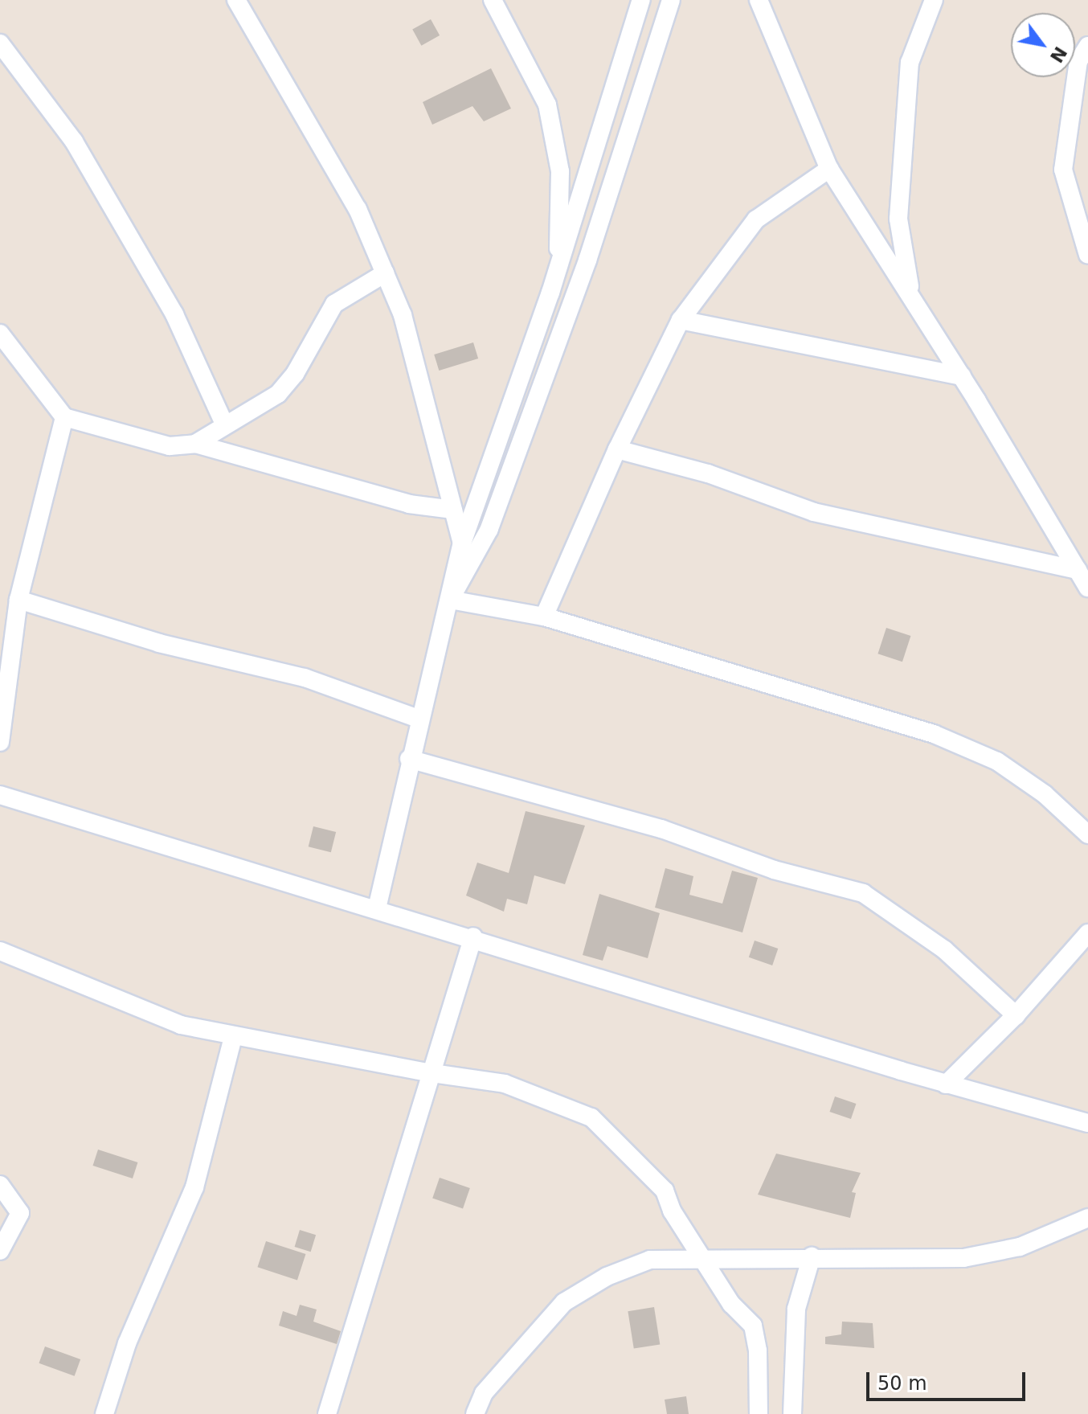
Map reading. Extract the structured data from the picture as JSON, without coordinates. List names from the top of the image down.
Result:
{
  "scale_bar": "50 m",
  "north": "bottom right"
}
